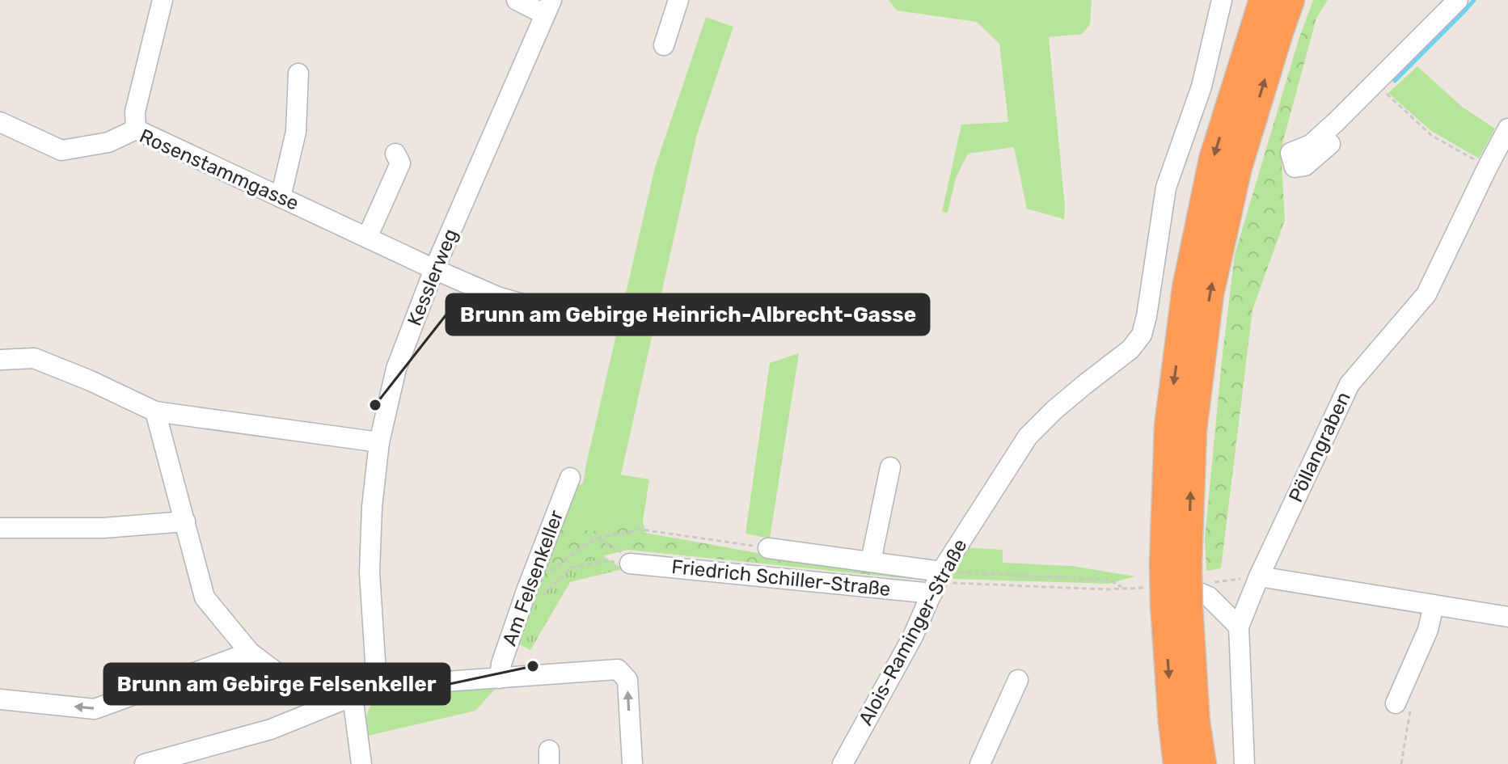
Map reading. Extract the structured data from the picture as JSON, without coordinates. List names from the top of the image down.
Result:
{
  "streets": {
    "street": [
      "Rosenstammgasse",
      "Kesslerweg",
      "Pöllangraben",
      "Am Felsenkeller",
      "Friedrich Schiller-Straße",
      "Alois-Raminger-Straße"
    ]
  },
  "crossings": [
    ["Rosenstammgasse", "Kesslerweg"],
    ["Friedrich Schiller-Straße", "Alois-Raminger-Straße"]
  ],
  "places": ["Brunn am Gebirge Heinrich-Albrecht-Gasse", "Brunn am Gebirge Felsenkeller"]
}
